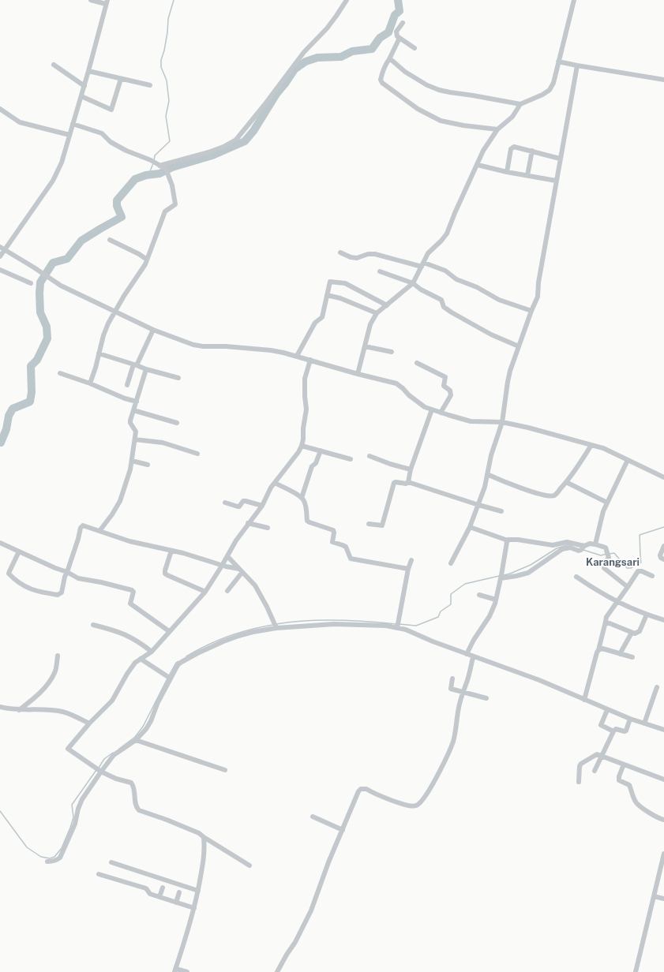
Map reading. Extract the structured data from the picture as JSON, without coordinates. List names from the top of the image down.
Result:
{
  "districts": ["Karangsari"]
}
